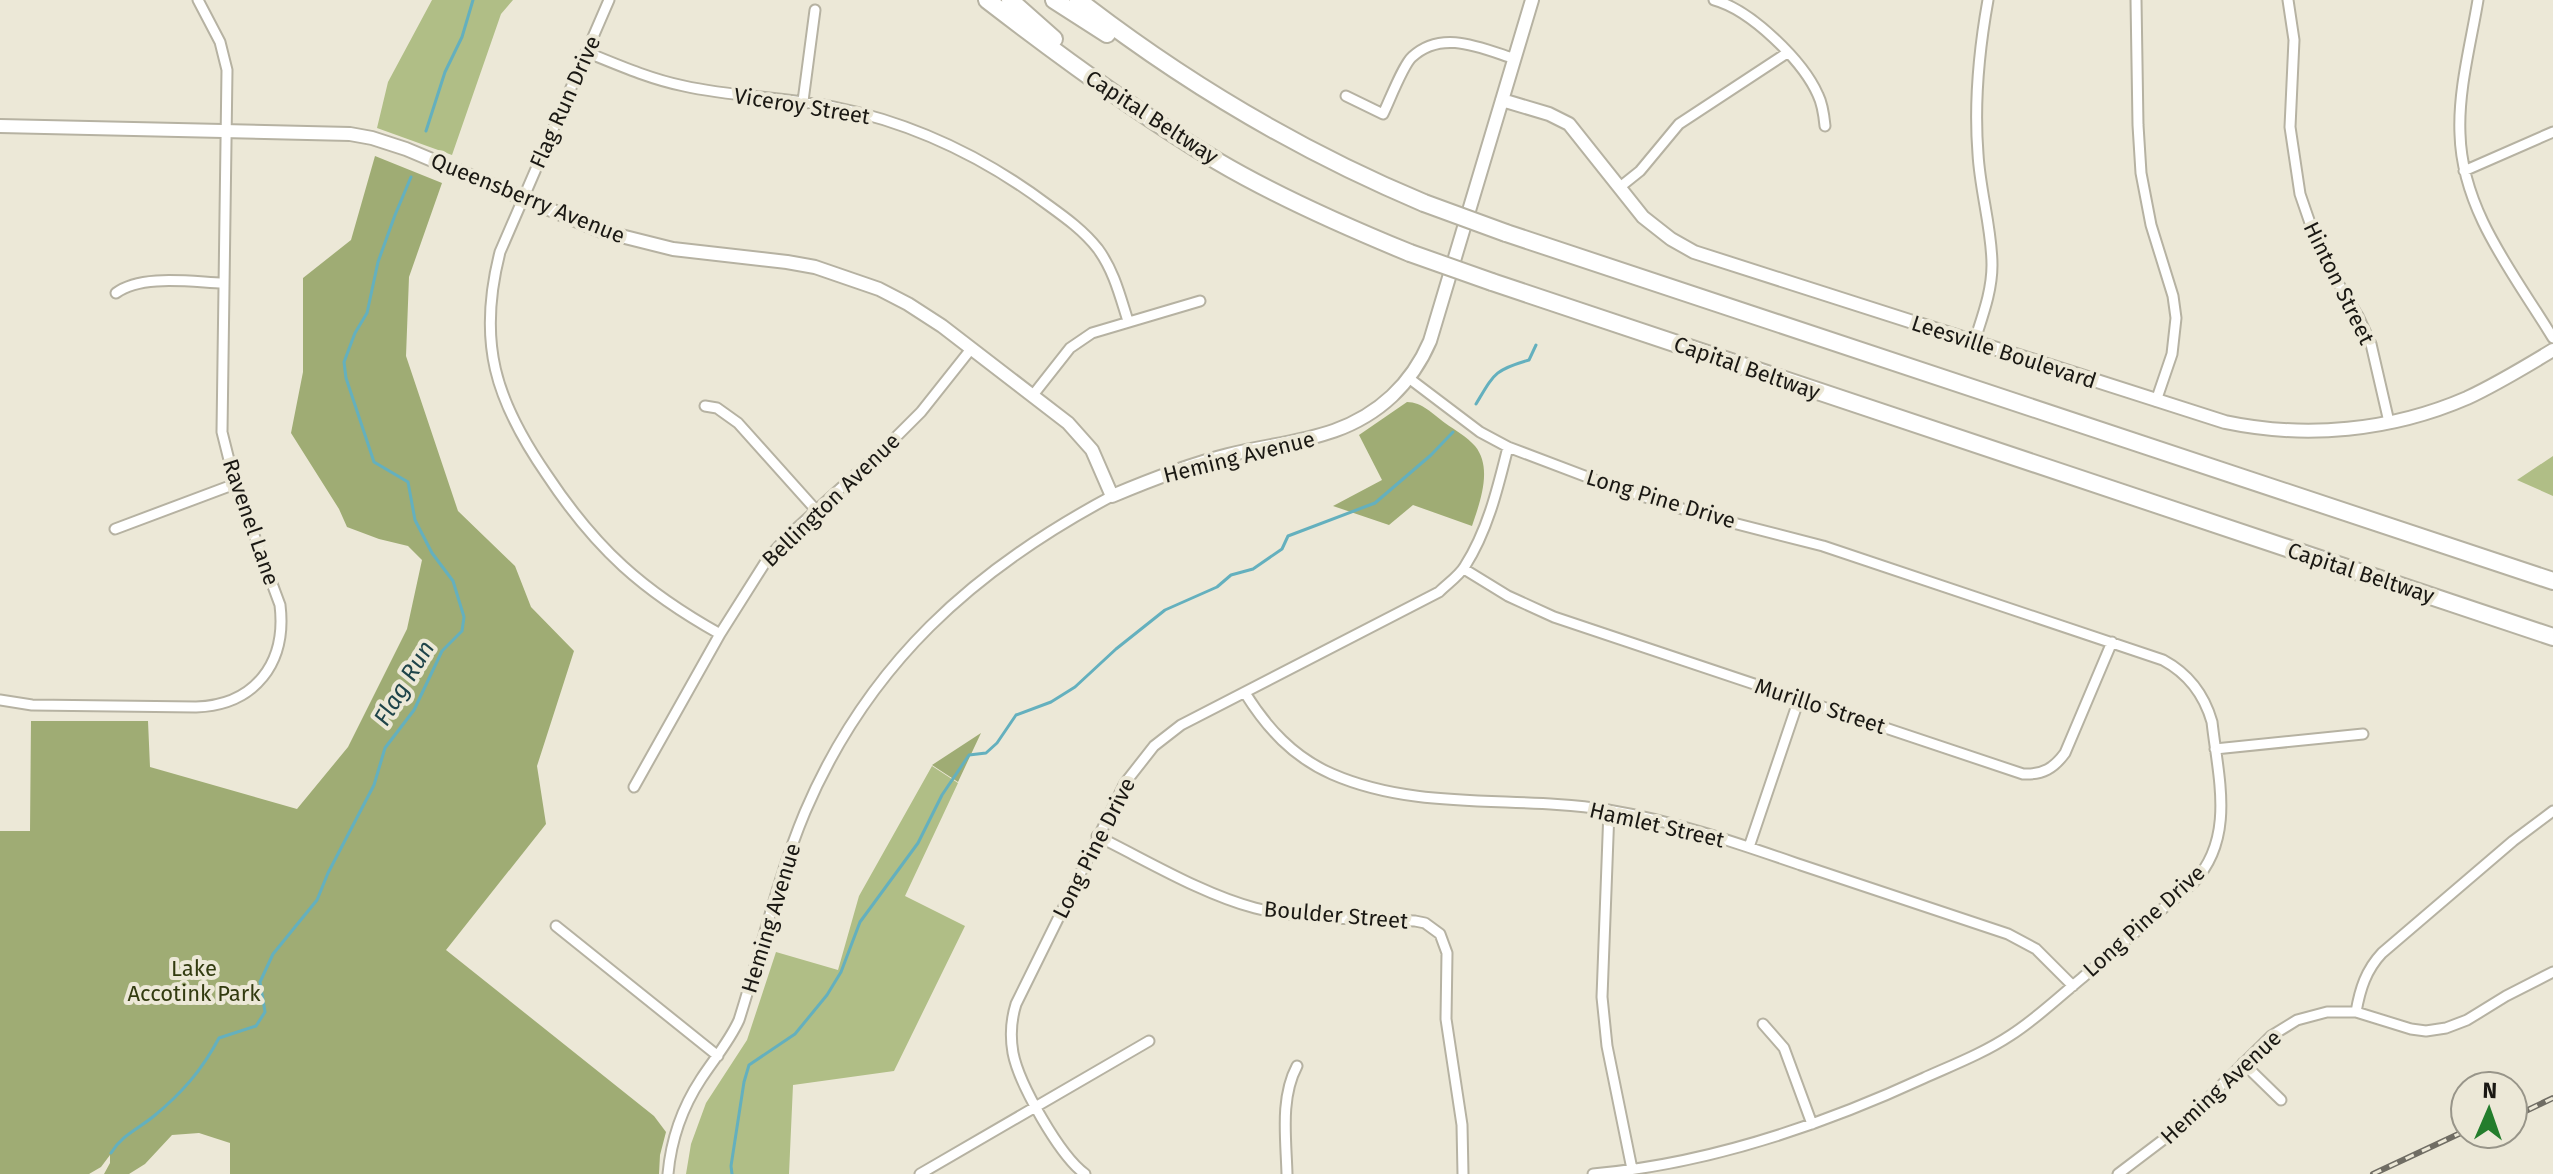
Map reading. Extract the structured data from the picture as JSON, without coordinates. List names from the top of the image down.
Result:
{
  "streets": {
    "highway": ["Capital Beltway"],
    "street": [
      "Flag Run Drive",
      "Viceroy Street",
      "Queensberry Avenue",
      "Hinton Street",
      "Leesville Boulevard",
      "Heming Avenue",
      "Long Pine Drive",
      "Bellington Avenue",
      "Ravenel Lane",
      "Murillo Street",
      "Hamlet Street",
      "Boulder Street"
    ]
  },
  "crossings": [
    ["Flag Run Drive", "Viceroy Street"],
    ["Flag Run Drive", "Queensberry Avenue"],
    ["Flag Run Drive", "Bellington Avenue"],
    ["Queensberry Avenue", "Heming Avenue"],
    ["Queensberry Avenue", "Bellington Avenue"],
    ["Queensberry Avenue", "Ravenel Lane"],
    ["Hinton Street", "Leesville Boulevard"],
    ["Leesville Boulevard", "Heming Avenue"],
    ["Heming Avenue", "Long Pine Drive"],
    ["Long Pine Drive", "Murillo Street"],
    ["Long Pine Drive", "Hamlet Street"],
    ["Long Pine Drive", "Boulder Street"]
  ],
  "water": ["Flag Run"],
  "parks": ["Lake Accotink Park"],
  "north": "top"
}
